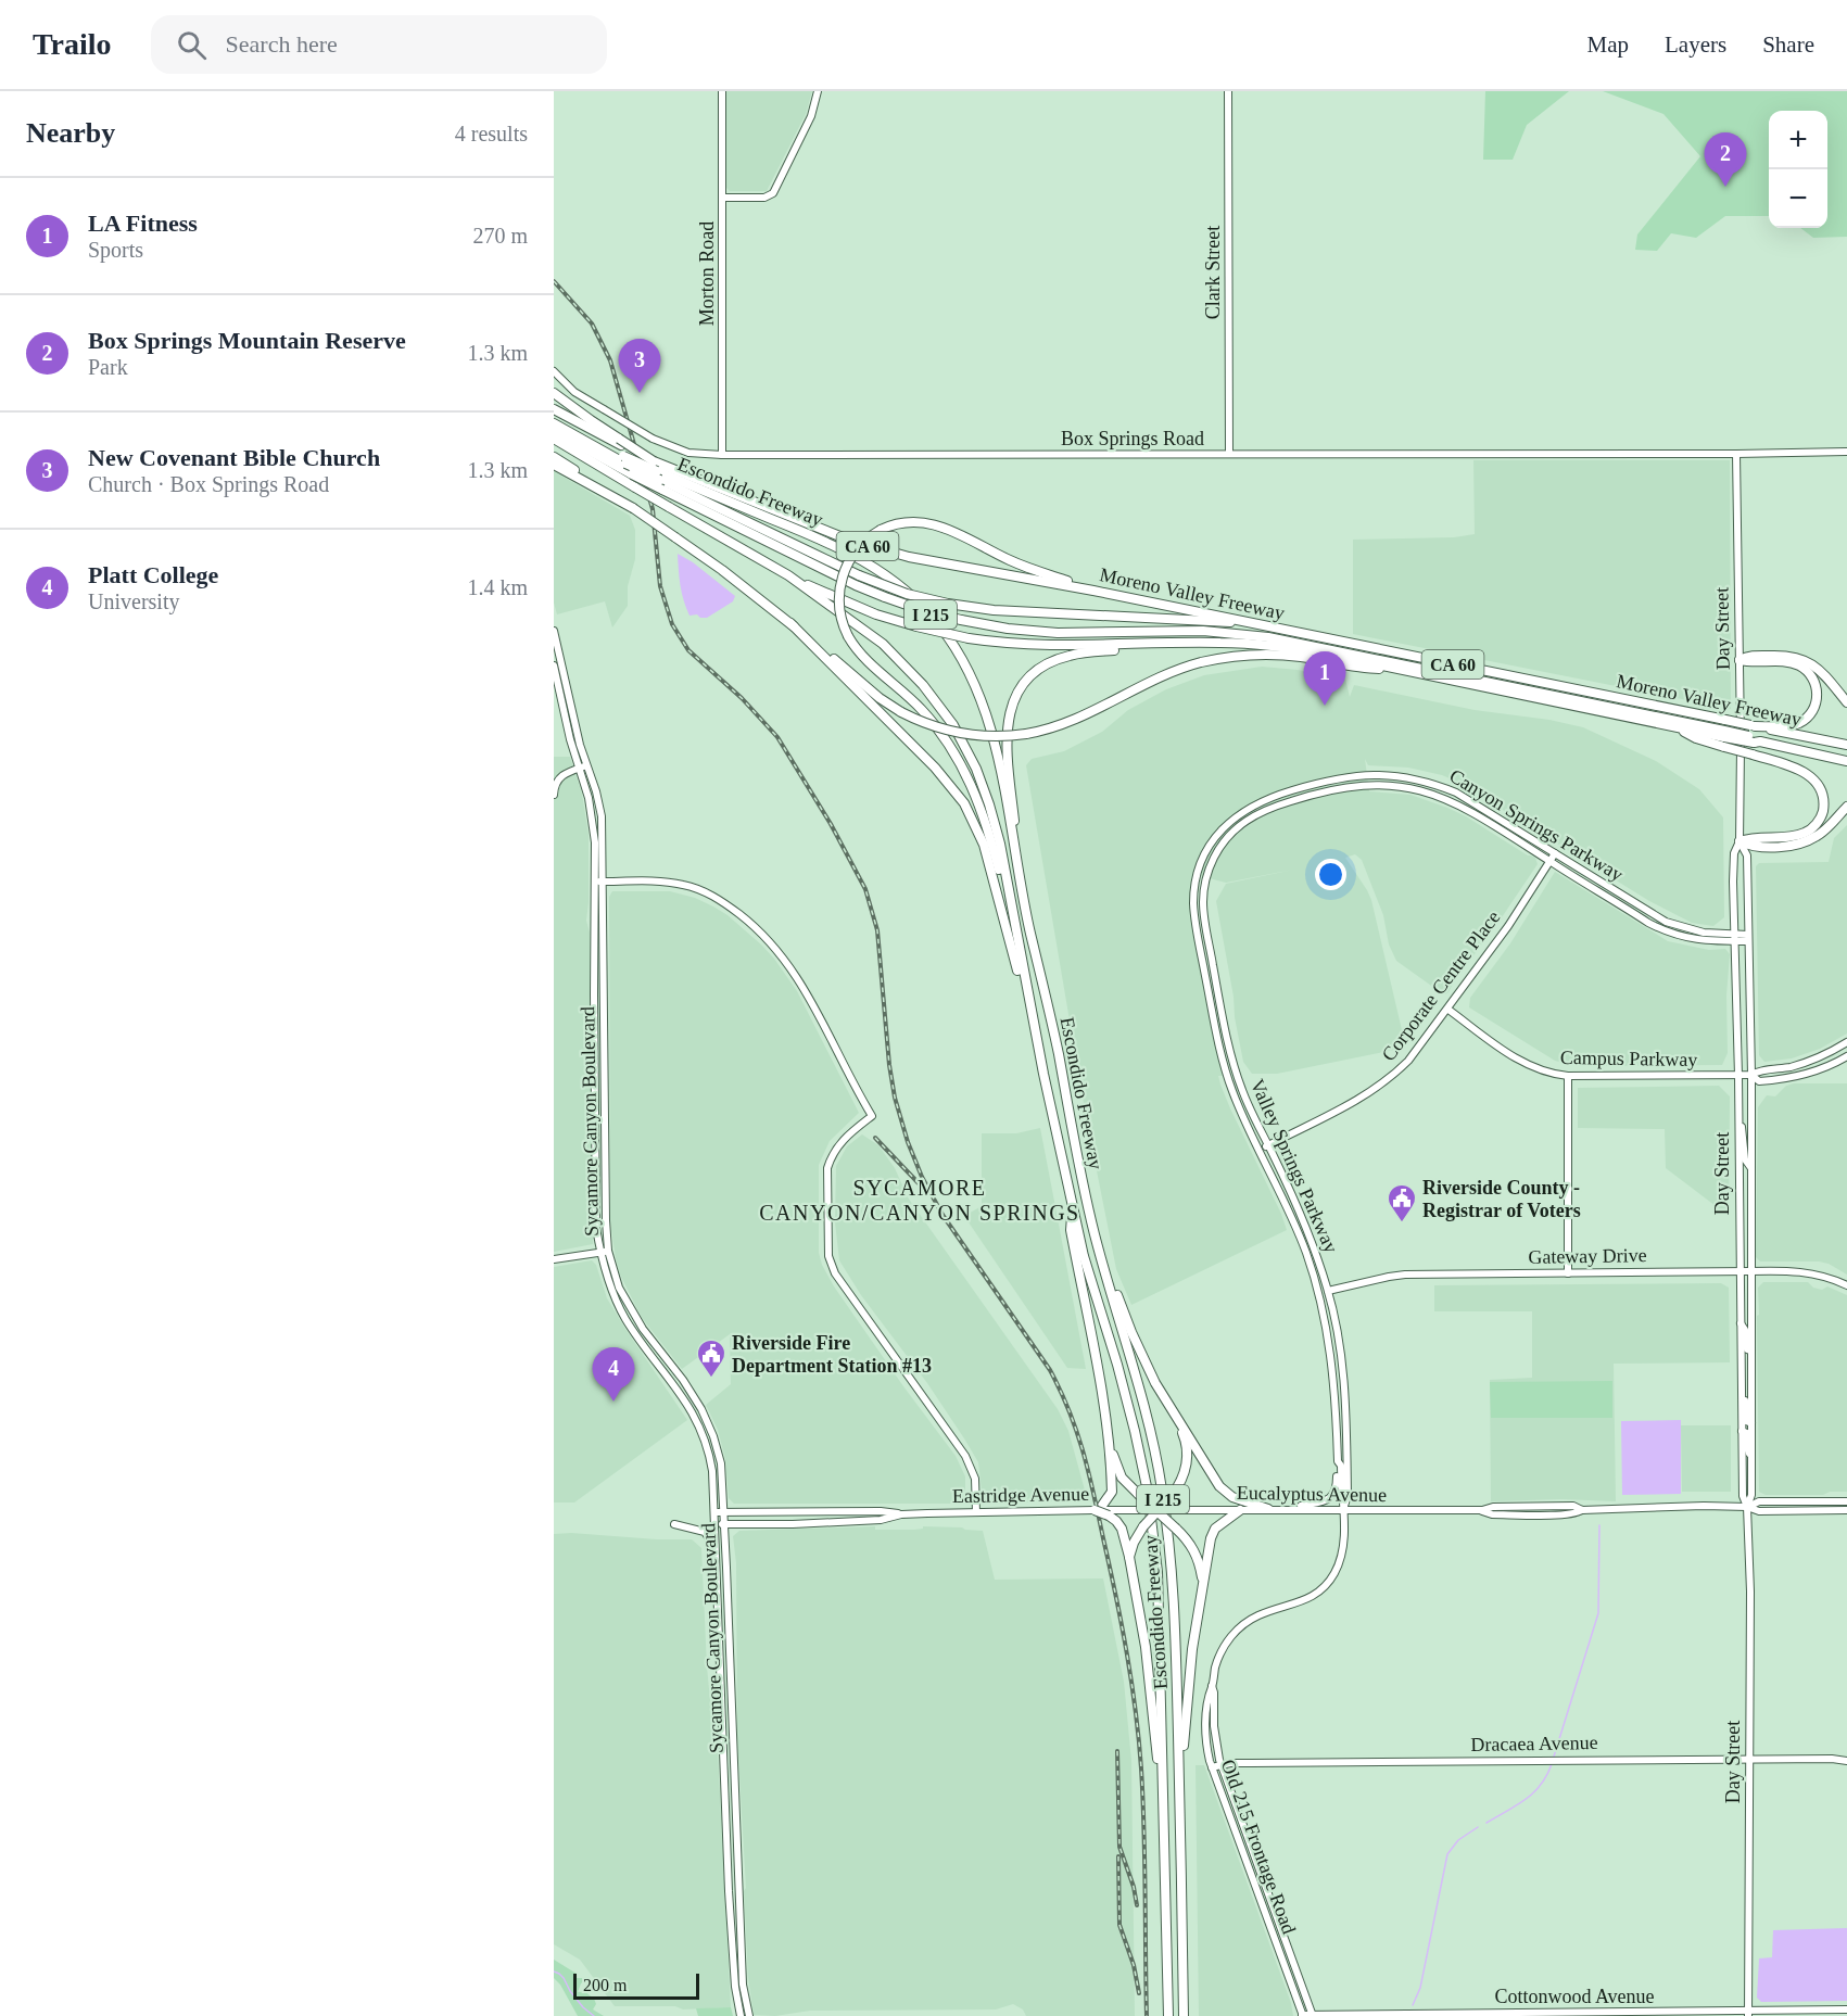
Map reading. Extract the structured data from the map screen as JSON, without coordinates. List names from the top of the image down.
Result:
{
  "streets": {
    "highway": [
      "Escondido Freeway",
      "CA 60",
      "Moreno Valley Freeway",
      "I 215"
    ],
    "street": [
      "Clark Street",
      "Morton Road",
      "Box Springs Road",
      "Day Street",
      "Canyon Springs Parkway",
      "Corporate Centre Place",
      "Campus Parkway",
      "Sycamore Canyon Boulevard",
      "Valley Springs Parkway",
      "Gateway Drive",
      "Eucalyptus Avenue",
      "Eastridge Avenue",
      "Dracaea Avenue",
      "Old 215 Frontage Road",
      "Cottonwood Avenue"
    ]
  },
  "crossings": [
    ["Clark Street", "Box Springs Road"],
    ["Morton Road", "Box Springs Road"],
    ["Box Springs Road", "Day Street"],
    ["Escondido Freeway", "Moreno Valley Freeway"],
    ["Day Street", "Canyon Springs Parkway"],
    ["Day Street", "Campus Parkway"],
    ["Day Street", "Gateway Drive"],
    ["Day Street", "Eucalyptus Avenue"],
    ["Day Street", "Dracaea Avenue"],
    ["Day Street", "Cottonwood Avenue"],
    ["Canyon Springs Parkway", "Corporate Centre Place"],
    ["Canyon Springs Parkway", "Valley Springs Parkway"],
    ["Corporate Centre Place", "Campus Parkway"],
    ["Corporate Centre Place", "Valley Springs Parkway"],
    ["Sycamore Canyon Boulevard", "Eastridge Avenue"],
    ["Valley Springs Parkway", "Gateway Drive"],
    ["Valley Springs Parkway", "Eucalyptus Avenue"],
    ["Valley Springs Parkway", "Old 215 Frontage Road"],
    ["Eucalyptus Avenue", "Eastridge Avenue"],
    ["Eucalyptus Avenue", "Old 215 Frontage Road"],
    ["Dracaea Avenue", "Old 215 Frontage Road"],
    ["Old 215 Frontage Road", "Cottonwood Avenue"]
  ],
  "districts": ["SYCAMORE CANYON/CANYON SPRINGS"],
  "places": {
    "public building": ["Riverside County - Registrar of Voters", "Riverside Fire Department Station #13"]
  },
  "scale_bar": "200 m",
  "page": {
    "header": "Trailo",
    "search": "Search here",
    "nav": ["Map", "Layers", "Share"],
    "heading": ["Nearby", "4 results"],
    "map_buttons": ["+", "−"],
    "pins": [
      "2",
      "3",
      "1",
      "4"
    ],
    "list": [
      {
        "mark": "1",
        "name": "LA Fitness",
        "note": "Sports",
        "value": "270 m"
      },
      {
        "mark": "2",
        "name": "Box Springs Mountain Reserve",
        "note": "Park",
        "value": "1.3 km"
      },
      {
        "mark": "3",
        "name": "New Covenant Bible Church",
        "note": "Church · Box Springs Road",
        "value": "1.3 km"
      },
      {
        "mark": "4",
        "name": "Platt College",
        "note": "University",
        "value": "1.4 km"
      }
    ],
    "scale": "200 m"
  }
}
